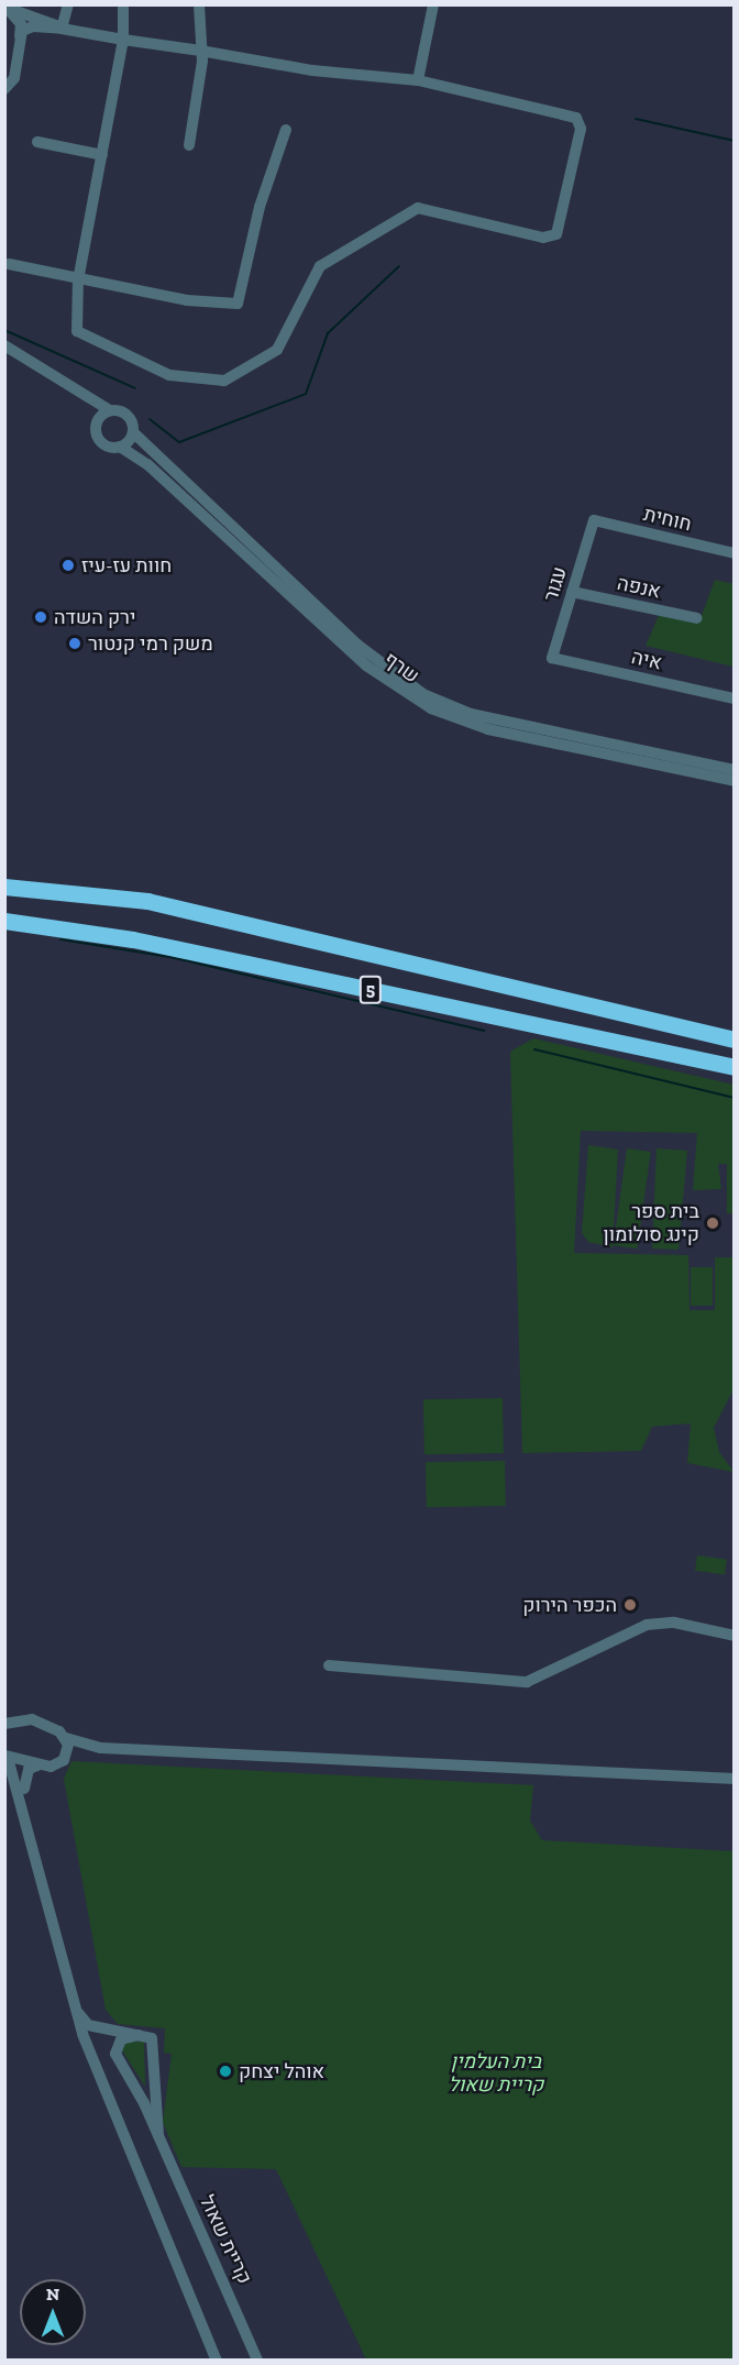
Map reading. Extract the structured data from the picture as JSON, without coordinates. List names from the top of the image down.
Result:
{
  "streets": {
    "highway": ["5"],
    "street": [
      "חוחית",
      "עגור",
      "אנפה",
      "איה",
      "שרף",
      "קריית שאול"
    ]
  },
  "crossings": [
    ["חוחית", "עגור"],
    ["עגור", "אנפה"],
    ["עגור", "איה"]
  ],
  "parks": ["בית העלמין קריית שאול"],
  "places": [
    "חוות עז-עיז",
    "ירק השדה",
    "משק רמי קנטור",
    "בית ספר קינג סולומון",
    "הכפר הירוק",
    "אוהל יצחק"
  ],
  "north": "top"
}
